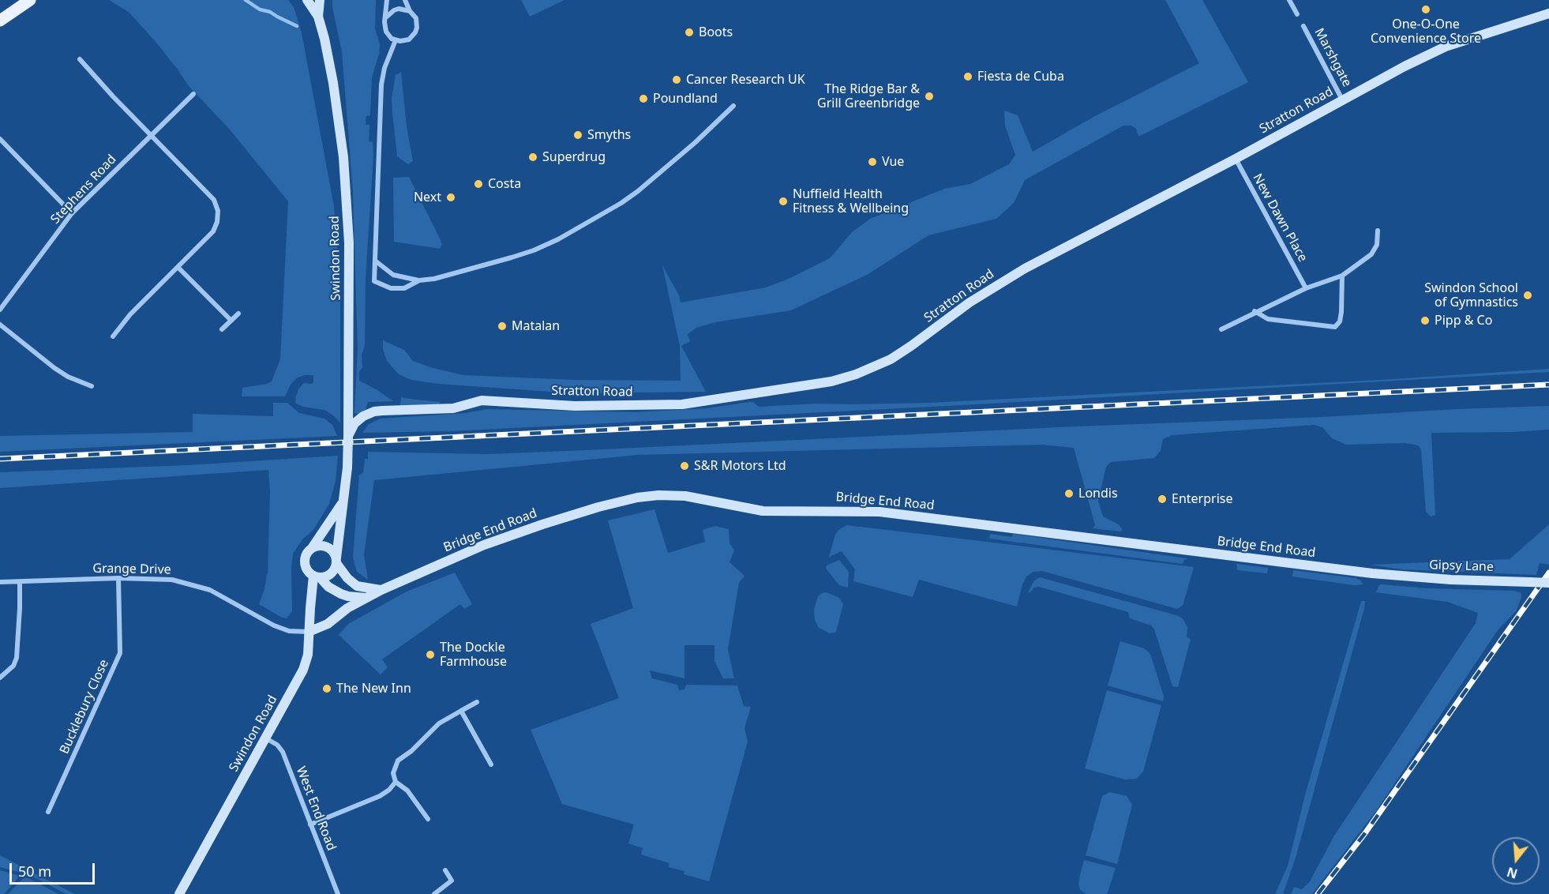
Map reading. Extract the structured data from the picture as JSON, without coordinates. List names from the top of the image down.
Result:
{
  "streets": {
    "main road": [
      "Stratton Road",
      "Swindon Road",
      "Bridge End Road",
      "Gipsy Lane"
    ],
    "street": [
      "Marshgate",
      "Stephens Road",
      "New Dawn Place",
      "Grange Drive",
      "Bucklebury Close",
      "West End Road"
    ]
  },
  "crossings": [
    ["Marshgate", "Stratton Road"],
    ["Stratton Road", "New Dawn Place"],
    ["Stratton Road", "Swindon Road"],
    ["Swindon Road", "Bridge End Road"],
    ["Swindon Road", "Grange Drive"],
    ["Swindon Road", "West End Road"],
    ["Bridge End Road", "Gipsy Lane"],
    ["Bridge End Road", "Grange Drive"],
    ["Grange Drive", "Bucklebury Close"]
  ],
  "places": [
    "One-O-One Convenience Store",
    "Boots",
    "Fiesta de Cuba",
    "Cancer Research UK",
    "The Ridge Bar & Grill Greenbridge",
    "Poundland",
    "Smyths",
    "Superdrug",
    "Vue",
    "Costa",
    "Next",
    "Nuffield Health Fitness & Wellbeing",
    "Swindon School of Gymnastics",
    "Pipp & Co",
    "Matalan",
    "S&R Motors Ltd",
    "Londis",
    "Enterprise",
    "The Dockle Farmhouse",
    "The New Inn"
  ],
  "scale_bar": "50 m",
  "north": "bottom"
}
